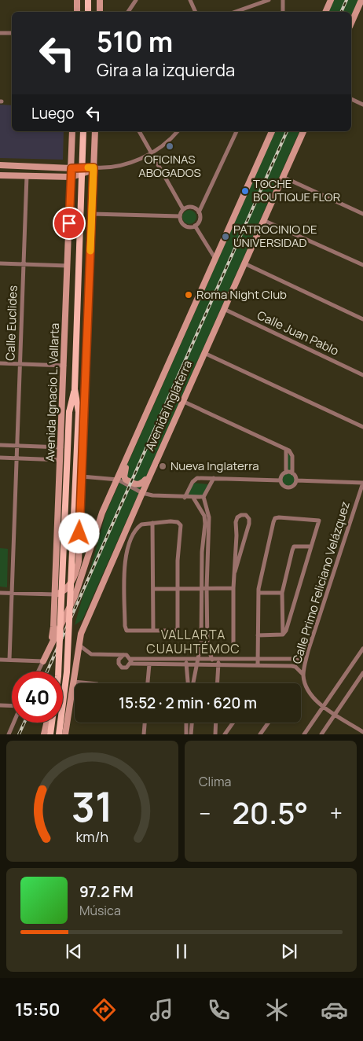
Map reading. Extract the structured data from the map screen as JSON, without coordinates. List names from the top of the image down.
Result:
{
  "streets": {
    "main road": ["Avenida Ignacio L. Vallarta"],
    "street": [
      "Calle Euclides",
      "Calle Juan Pablo",
      "Avenida Inglaterra",
      "Calle Primo Feliciano Velázquez"
    ]
  },
  "crossings": [
    ["Calle Juan Pablo", "Avenida Inglaterra"],
    ["Avenida Ignacio L. Vallarta", "Avenida Inglaterra"]
  ],
  "districts": ["VALLARTA CUAUHTÉMOC"],
  "places": [
    "OFICINAS ABOGADOS",
    "TOCHE BOUTIQUE FLOR",
    "PATROCINIO DE UNIVERSIDAD",
    "Roma Night Club",
    "Nueva Inglaterra"
  ],
  "page": {
    "turn": ["510 m", "Gira a la izquierda"],
    "then": "Luego",
    "limit": "40",
    "trip": "15:52 · 2 min · 620 m",
    "tile": "Clima",
    "heat": ["−", "20.5°", "+"],
    "song": ["97.2 FM", "Música"],
    "tabs": "15:50",
    "gauge": ["31", "km/h"]
  }
}
